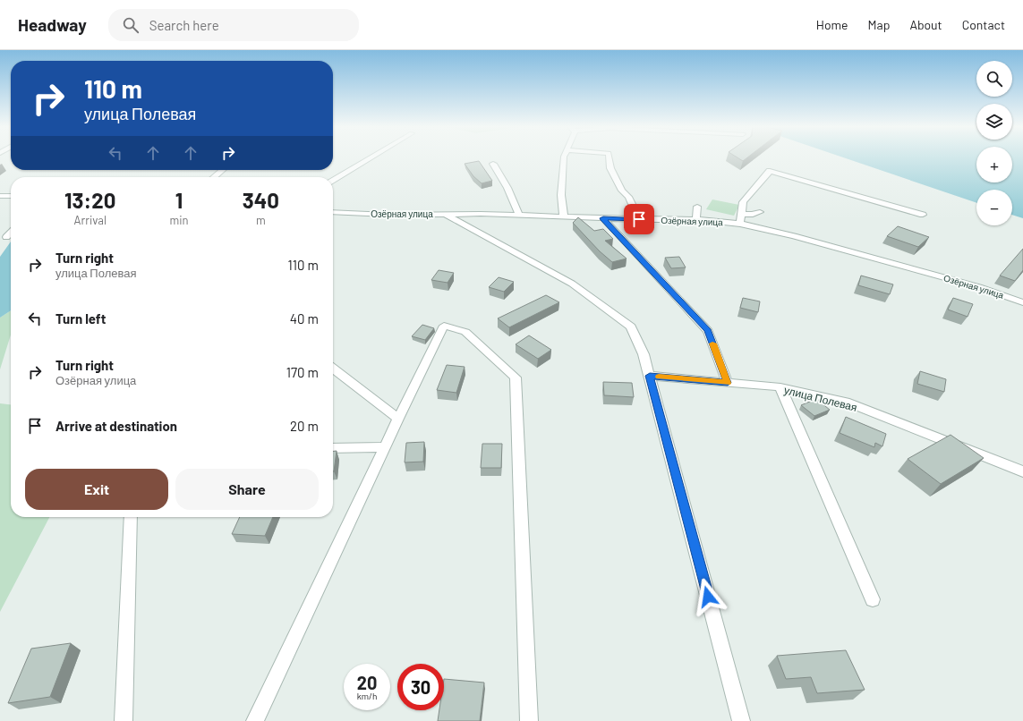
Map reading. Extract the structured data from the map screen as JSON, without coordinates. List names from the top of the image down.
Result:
{
  "streets": {
    "street": ["Озёрная улица", "улица Полевая"]
  },
  "page": {
    "header": "Headway",
    "search": "Search here",
    "nav": [
      "Home",
      "Map",
      "About",
      "Contact"
    ],
    "map_buttons": ["+", "−"],
    "turn": ["110 m", "улица Полевая"],
    "eta": [
      "13:20",
      "Arrival",
      "1",
      "min",
      "340",
      "m"
    ],
    "list": [
      {
        "name": "Turn right",
        "note": "улица Полевая",
        "value": "110 m"
      },
      {
        "name": "Turn left",
        "value": "40 m"
      },
      {
        "name": "Turn right",
        "note": "Озёрная улица",
        "value": "170 m"
      },
      {
        "name": "Arrive at destination",
        "value": "20 m"
      }
    ],
    "buttons": ["Exit", "Share"],
    "speed": "20 km/h",
    "limit": "30"
  }
}
